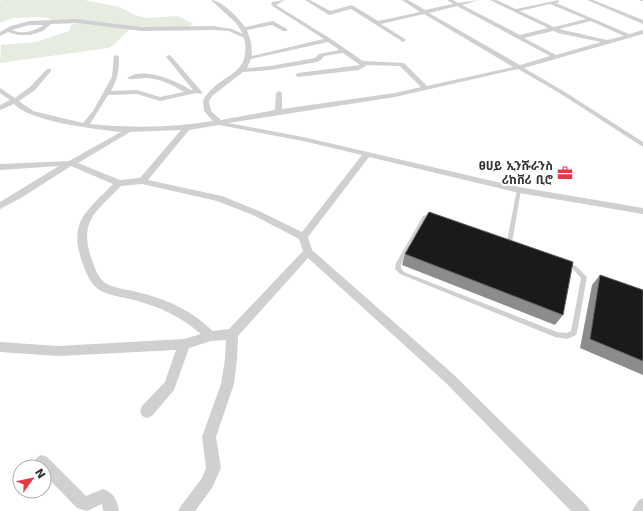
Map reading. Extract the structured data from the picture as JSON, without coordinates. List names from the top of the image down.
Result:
{
  "places": {
    "office": ["ፀሀይ ኢንሹራንስ ሪከቨሪ ቢሮ"]
  },
  "north": "top right"
}
